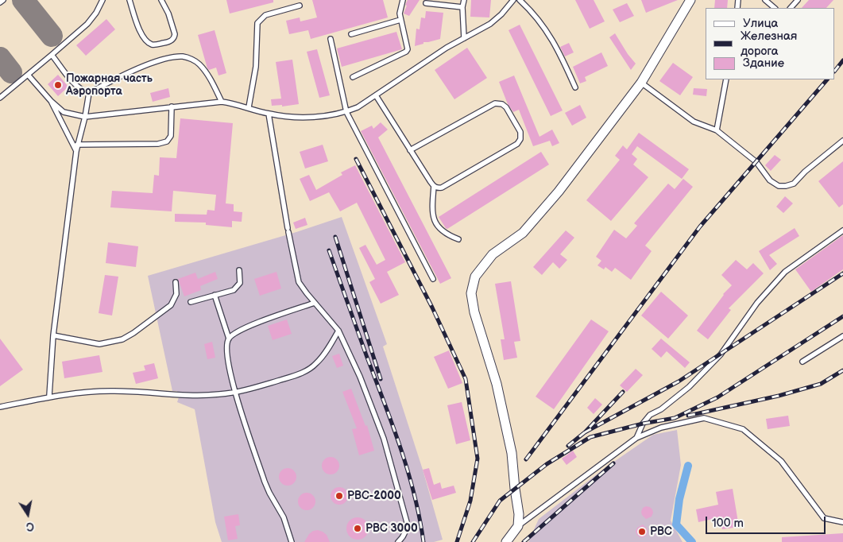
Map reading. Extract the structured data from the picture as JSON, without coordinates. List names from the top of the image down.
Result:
{
  "places": [
    "Пожарная часть Аэропорта",
    "РВС-2000",
    "РВС 3000",
    "РВС"
  ],
  "legend": ["Улица", "Железная дорога", "Здание"],
  "scale_bar": "100 m",
  "north": "bottom"
}
